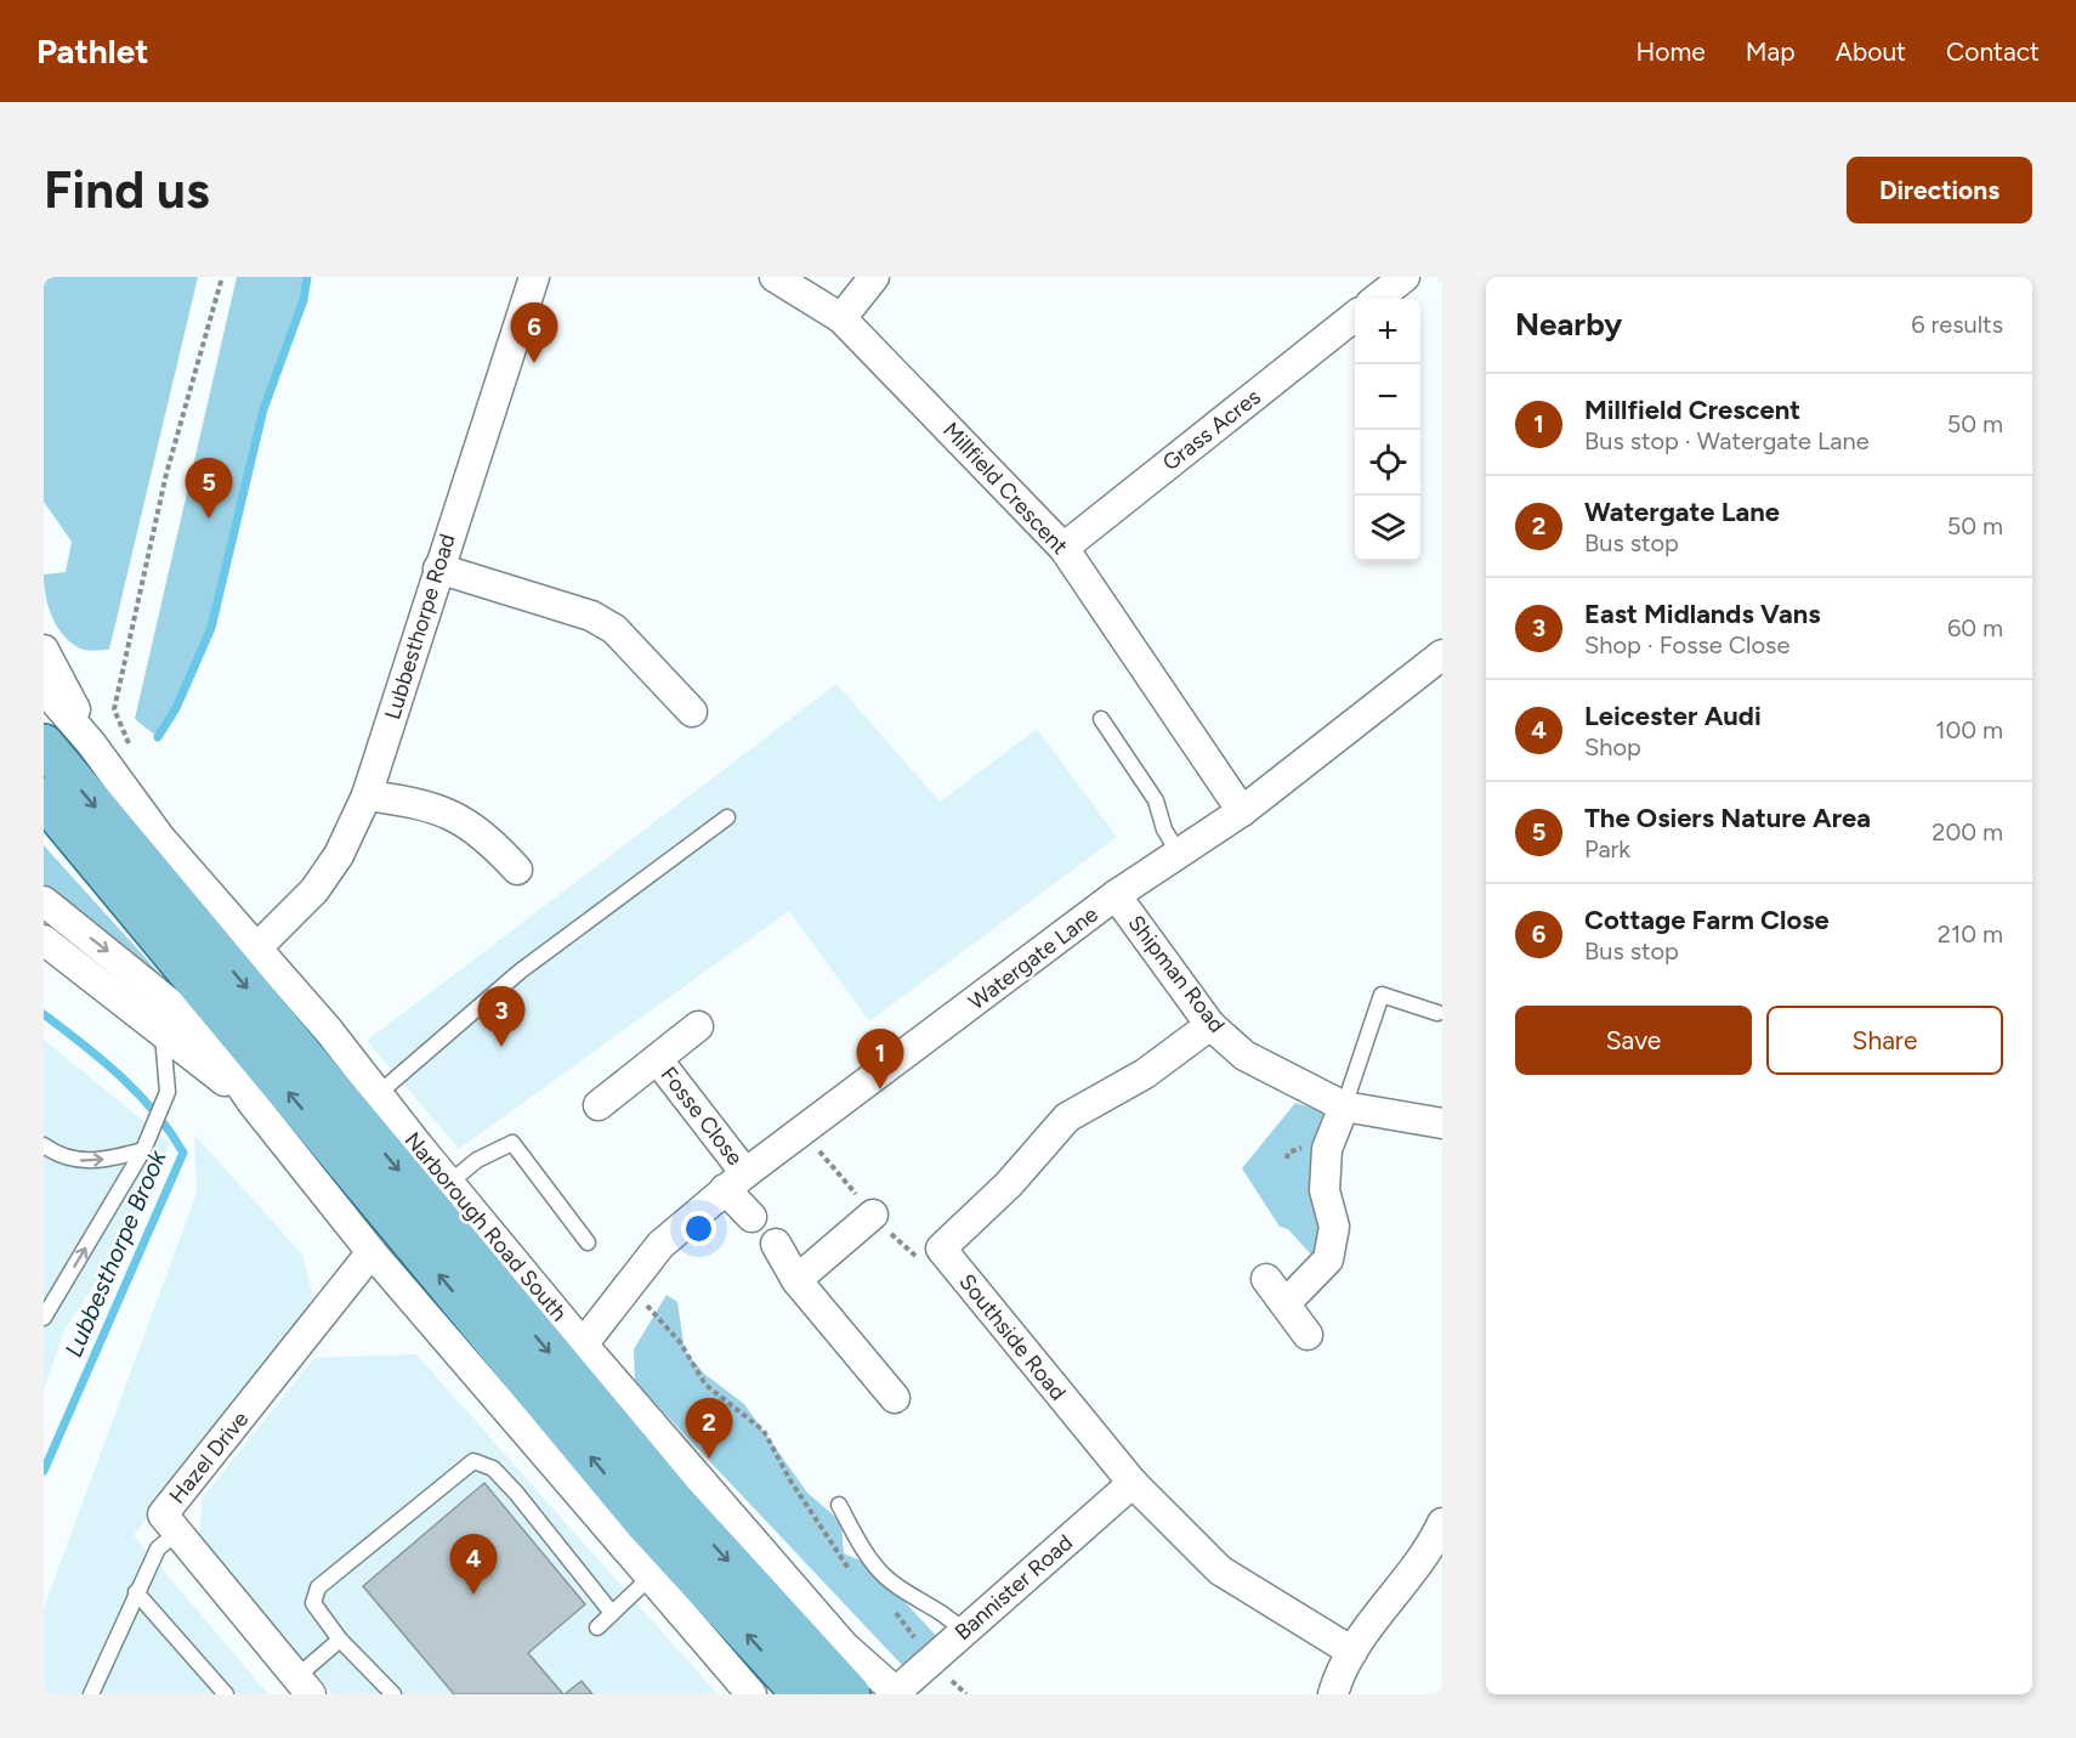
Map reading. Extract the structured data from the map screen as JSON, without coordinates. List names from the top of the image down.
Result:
{
  "streets": {
    "main road": ["Narborough Road South"],
    "street": [
      "Grass Acres",
      "Millfield Crescent",
      "Lubbesthorpe Road",
      "Watergate Lane",
      "Shipman Road",
      "Fosse Close",
      "Southside Road",
      "Hazel Drive",
      "Bannister Road"
    ]
  },
  "crossings": [
    ["Grass Acres", "Millfield Crescent"],
    ["Millfield Crescent", "Watergate Lane"],
    ["Lubbesthorpe Road", "Narborough Road South"],
    ["Watergate Lane", "Shipman Road"],
    ["Watergate Lane", "Fosse Close"],
    ["Watergate Lane", "Narborough Road South"],
    ["Shipman Road", "Southside Road"],
    ["Narborough Road South", "Bannister Road"],
    ["Southside Road", "Bannister Road"]
  ],
  "water": ["Lubbesthorpe Brook"],
  "page": {
    "header": "Pathlet",
    "nav": [
      "Home",
      "Map",
      "About",
      "Contact"
    ],
    "buttons": [
      "Directions",
      ["Save", "Share"]
    ],
    "title": "Find us",
    "heading": ["Nearby", "6 results"],
    "map_buttons": ["+", "−"],
    "pins": [
      "6",
      "5",
      "3",
      "1",
      "2",
      "4"
    ],
    "list": [
      {
        "mark": "1",
        "name": "Millfield Crescent",
        "note": "Bus stop · Watergate Lane",
        "value": "50 m"
      },
      {
        "mark": "2",
        "name": "Watergate Lane",
        "note": "Bus stop",
        "value": "50 m"
      },
      {
        "mark": "3",
        "name": "East Midlands Vans",
        "note": "Shop · Fosse Close",
        "value": "60 m"
      },
      {
        "mark": "4",
        "name": "Leicester Audi",
        "note": "Shop",
        "value": "100 m"
      },
      {
        "mark": "5",
        "name": "The Osiers Nature Area",
        "note": "Park",
        "value": "200 m"
      },
      {
        "mark": "6",
        "name": "Cottage Farm Close",
        "note": "Bus stop",
        "value": "210 m"
      }
    ]
  }
}
